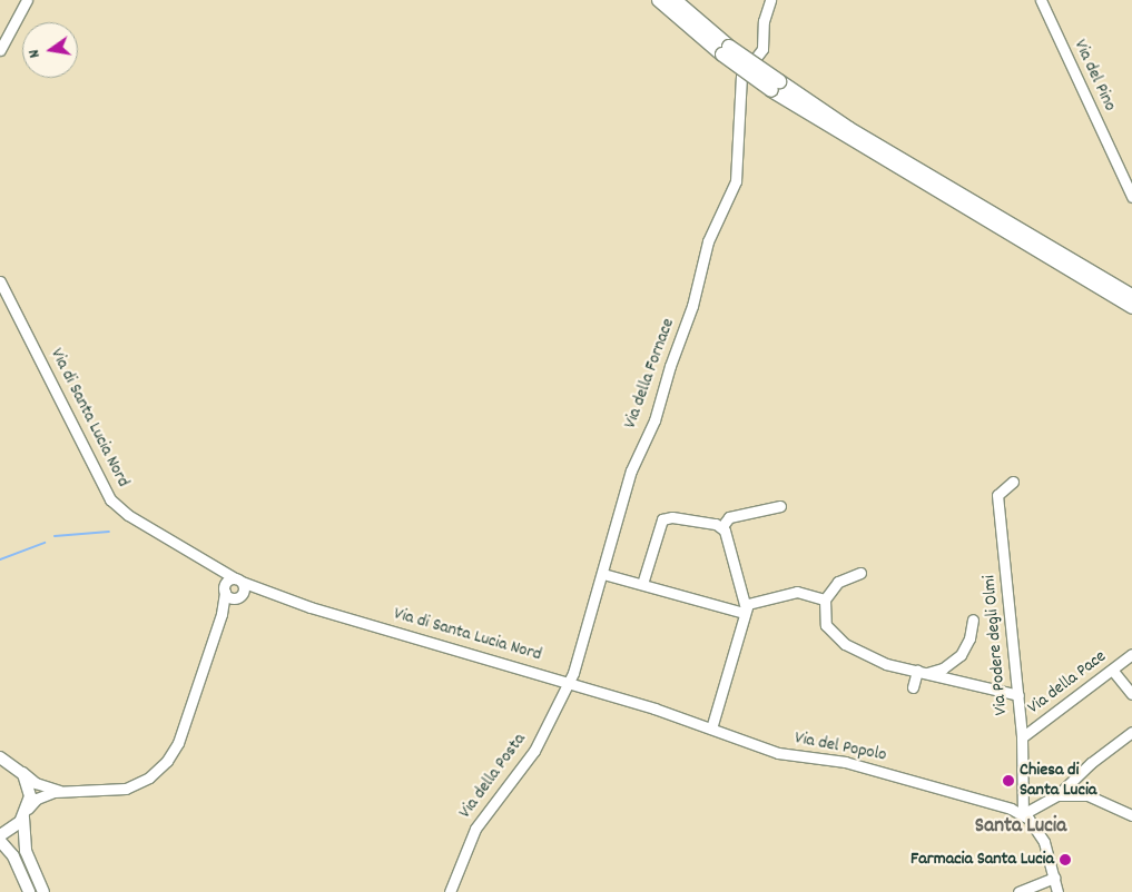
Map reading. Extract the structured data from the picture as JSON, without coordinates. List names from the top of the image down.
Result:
{
  "streets": {
    "street": [
      "Via del Pino",
      "Via della Fornace",
      "Via di Santa Lucia Nord",
      "Via Podere degli Olmi",
      "Via della Pace",
      "Via del Popolo",
      "Via della Posta"
    ]
  },
  "crossings": [
    ["Via della Fornace", "Via di Santa Lucia Nord"],
    ["Via della Fornace", "Via del Popolo"],
    ["Via della Fornace", "Via della Posta"],
    ["Via di Santa Lucia Nord", "Via del Popolo"],
    ["Via di Santa Lucia Nord", "Via della Posta"],
    ["Via Podere degli Olmi", "Via della Pace"],
    ["Via Podere degli Olmi", "Via del Popolo"],
    ["Via del Popolo", "Via della Posta"]
  ],
  "districts": ["Santa Lucia"],
  "places": ["Chiesa di Santa Lucia", "Farmacia Santa Lucia"],
  "north": "left"
}
